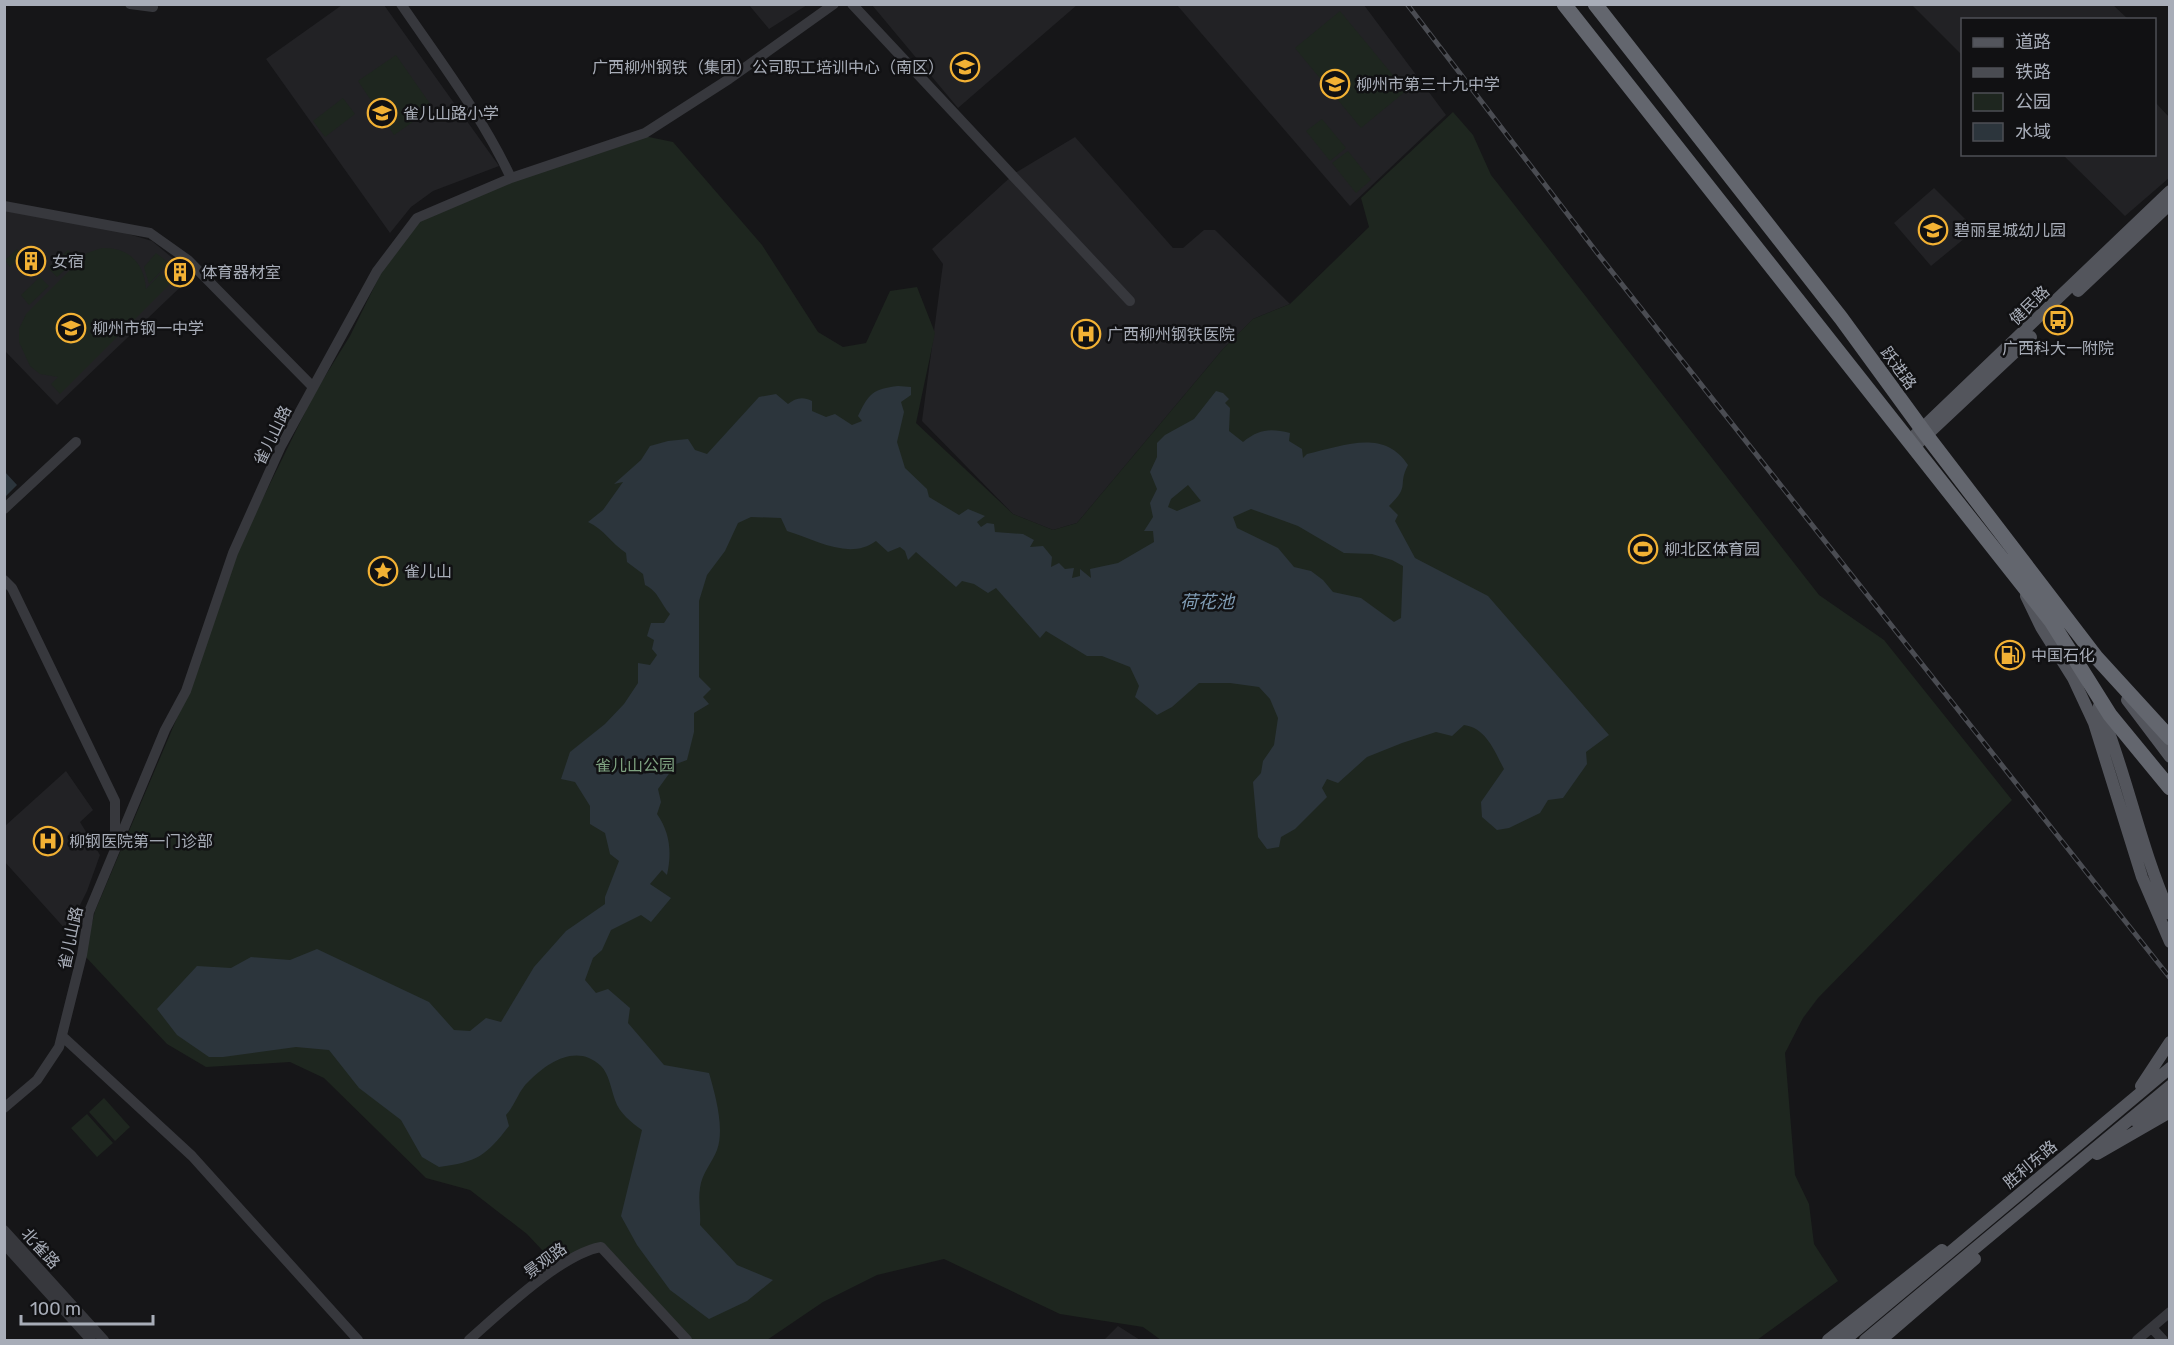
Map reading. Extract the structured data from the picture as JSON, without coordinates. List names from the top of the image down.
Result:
{
  "streets": {
    "highway": ["跃进路"],
    "main road": ["健民路", "胜利东路"],
    "street": ["雀儿山路", "北雀路", "景观路"]
  },
  "crossings": [
    ["健民路", "跃进路"]
  ],
  "water": ["荷花池"],
  "parks": ["雀儿山公园"],
  "places": {
    "school or university": [
      "广西柳州钢铁（集团）公司职工培训中心（南区）",
      "柳州市第三十九中学",
      "雀儿山路小学",
      "碧丽星城幼儿园",
      "柳州市钢一中学"
    ],
    "building": ["女宿", "体育器材室"],
    "bus stop": ["广西科大一附院"],
    "hospital": ["广西柳州钢铁医院", "柳钢医院第一门诊部"],
    "sports": ["柳北区体育园"],
    "place": ["雀儿山"],
    "fuel station": ["中国石化"]
  },
  "legend": [
    "道路",
    "铁路",
    "公园",
    "水域"
  ],
  "scale_bar": "100 m"
}
